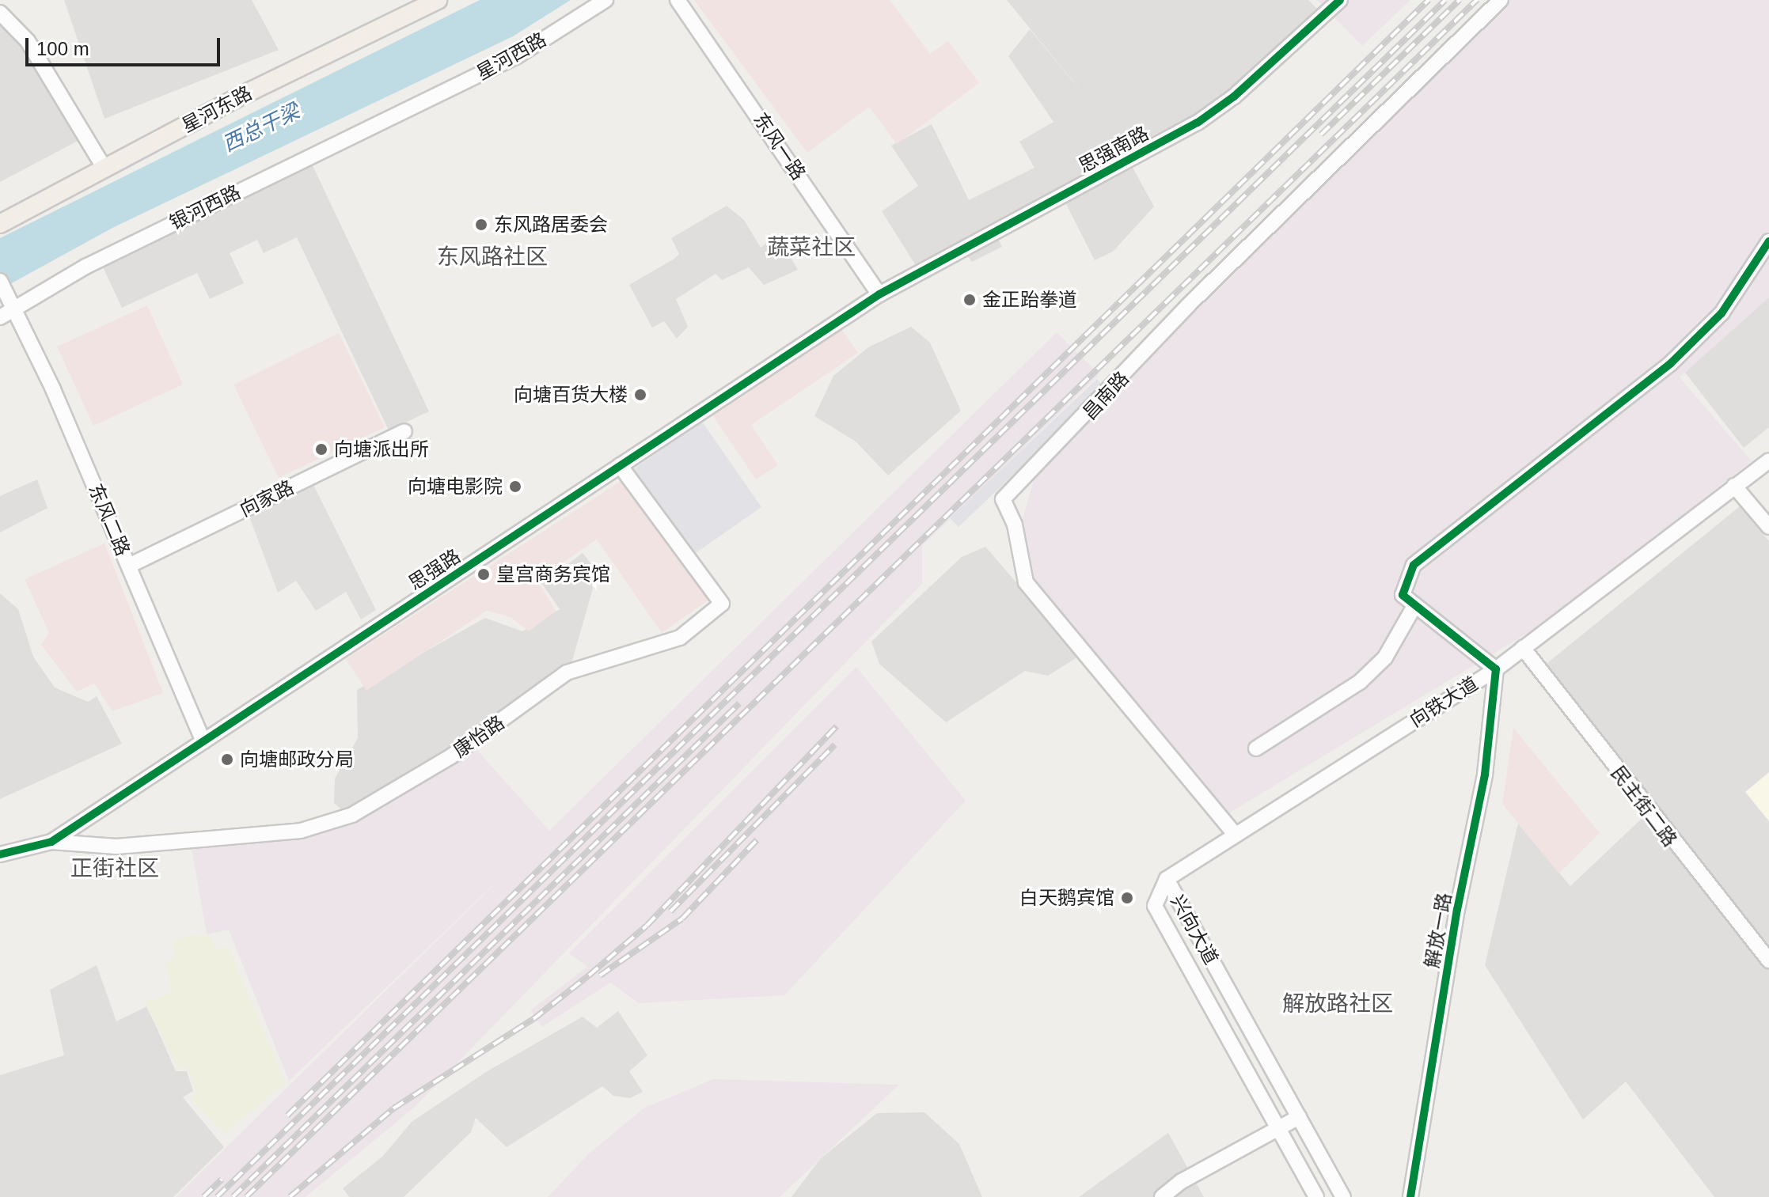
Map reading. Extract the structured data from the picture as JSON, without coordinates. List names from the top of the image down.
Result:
{
  "streets": {
    "main road": ["星河东路"],
    "street": [
      "星河西路",
      "东风一路",
      "思强南路",
      "银河西路",
      "昌南路",
      "向家路",
      "东风二路",
      "思强路",
      "向铁大道",
      "康怡路",
      "民主街二路",
      "兴向大道",
      "解放一路"
    ]
  },
  "crossings": [
    ["星河西路", "银河西路"],
    ["东风一路", "思强南路"],
    ["东风一路", "思强路"],
    ["思强南路", "思强路"],
    ["银河西路", "东风二路"],
    ["昌南路", "向铁大道"],
    ["向家路", "东风二路"],
    ["东风二路", "思强路"],
    ["思强路", "康怡路"],
    ["向铁大道", "民主街二路"],
    ["向铁大道", "兴向大道"],
    ["向铁大道", "解放一路"]
  ],
  "districts": [
    "蔬菜社区",
    "东风路社区",
    "正街社区",
    "解放路社区"
  ],
  "water": ["西总干梁"],
  "places": [
    "东风路居委会",
    "金正跆拳道",
    "向塘百货大楼",
    "向塘派出所",
    "向塘电影院",
    "皇宫商务宾馆",
    "向塘邮政分局",
    "白天鹅宾馆"
  ],
  "scale_bar": "100 m"
}
